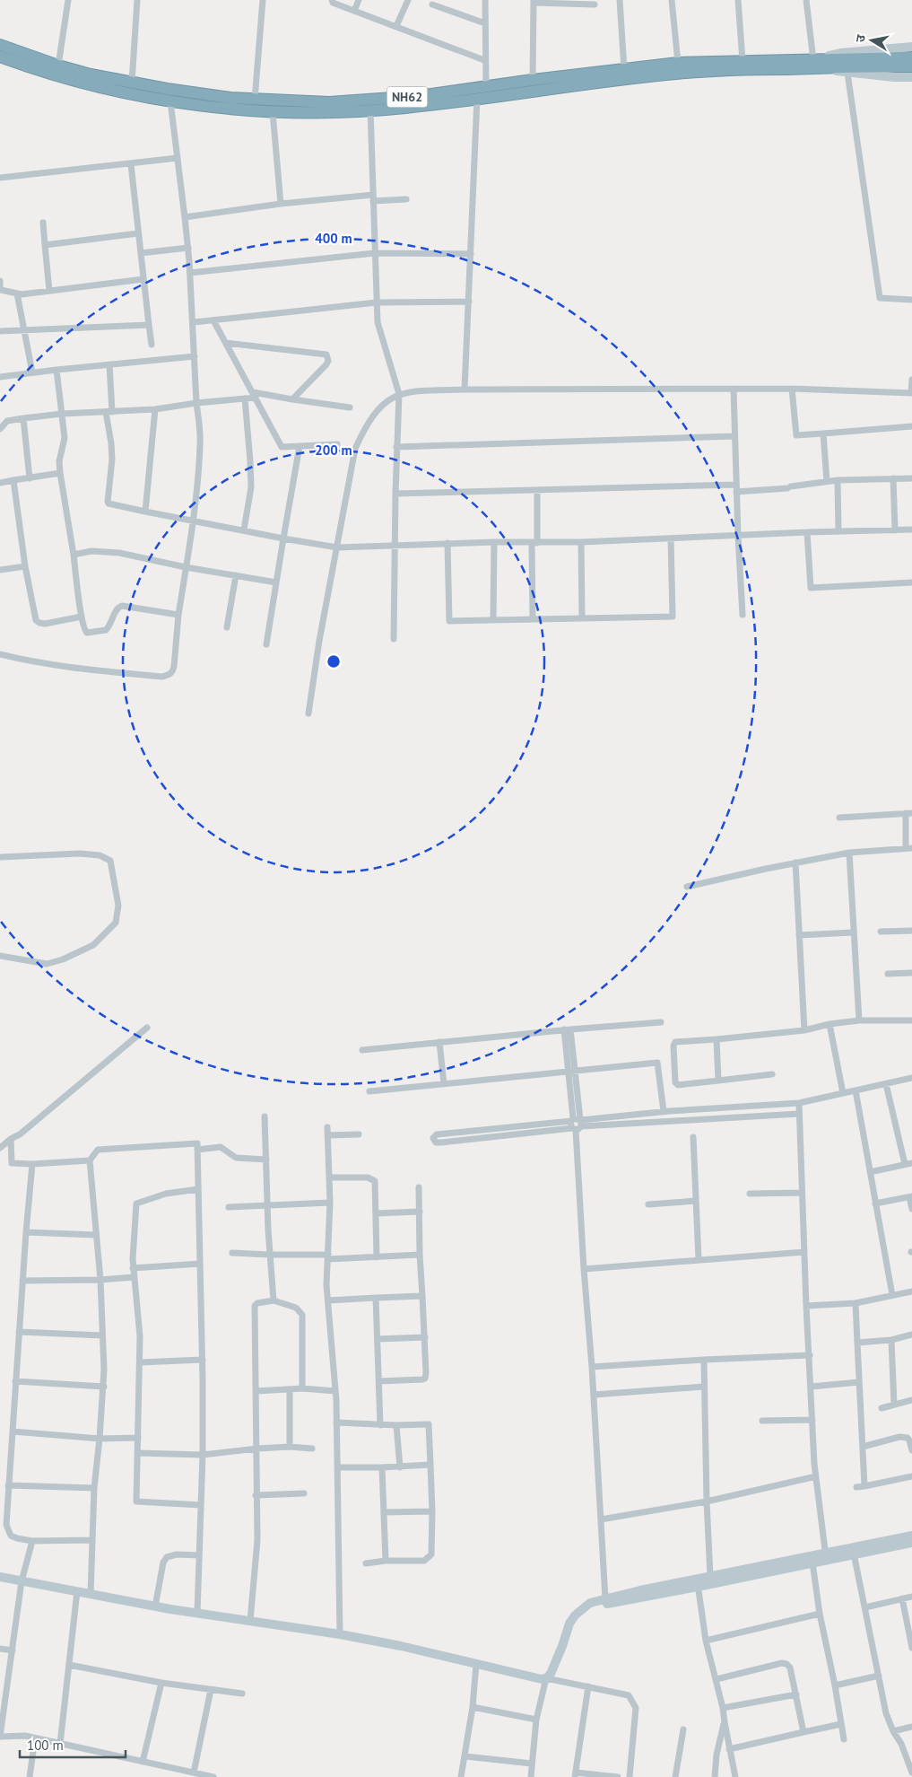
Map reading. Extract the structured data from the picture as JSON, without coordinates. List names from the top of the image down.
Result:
{
  "streets": {
    "highway": ["NH62"]
  },
  "scale_bar": "100 m",
  "north": "left",
  "rings": ["400 m", "200 m"]
}
